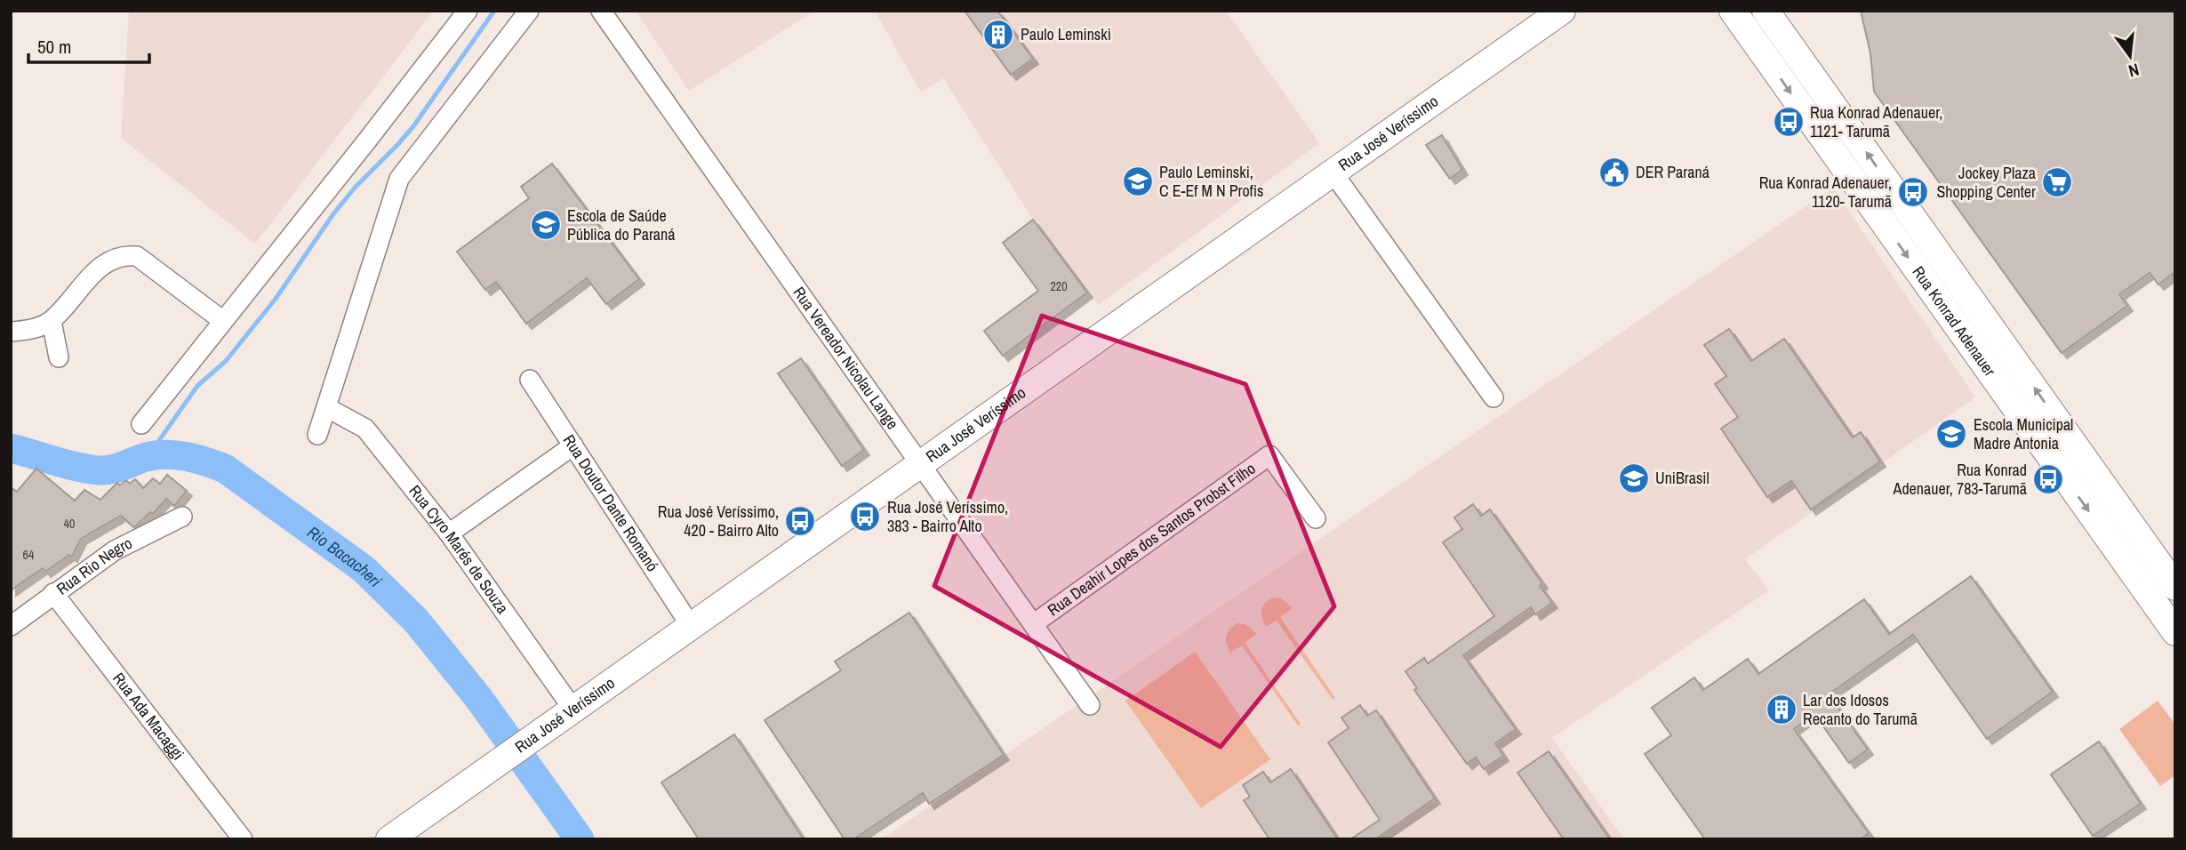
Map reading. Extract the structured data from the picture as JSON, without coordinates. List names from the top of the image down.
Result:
{
  "streets": {
    "main road": ["Rua José Veríssimo", "Rua Konrad Adenauer"],
    "street": [
      "Rua Vereador Nicolau Lange",
      "Rua Doutor Dante Romanó",
      "Rua Deahir Lopes dos Santos Probst Filho",
      "Rua Cyro Marés de Souza",
      "Rua Rio Negro",
      "Rua Ada Macaggi"
    ]
  },
  "crossings": [
    ["Rua José Veríssimo", "Rua Vereador Nicolau Lange"],
    ["Rua José Veríssimo", "Rua Doutor Dante Romanó"],
    ["Rua José Veríssimo", "Rua Cyro Marés de Souza"],
    ["Rua Vereador Nicolau Lange", "Rua Deahir Lopes dos Santos Probst Filho"],
    ["Rua Rio Negro", "Rua Ada Macaggi"]
  ],
  "water": ["Rio Bacacheri"],
  "places": {
    "building": ["Paulo Leminski", "Lar dos Idosos Recanto do Tarumã"],
    "bus stop": [
      "Rua Konrad Adenauer, 1121- Tarumã",
      "Rua Konrad Adenauer, 1120- Tarumã",
      "Rua Konrad Adenauer, 783-Tarumã",
      "Rua José Veríssimo, 383 - Bairro Alto",
      "Rua José Veríssimo, 420 - Bairro Alto"
    ],
    "public building": ["DER Paraná"],
    "school or university": [
      "Paulo Leminski, C E-Ef M N Profis",
      "Escola de Saúde Pública do Paraná",
      "Escola Municipal Madre Antonia",
      "UniBrasil"
    ],
    "supermarket": ["Jockey Plaza Shopping Center"]
  },
  "house_numbers": ["220", "40", "64"],
  "scale_bar": "50 m",
  "north": "bottom"
}
